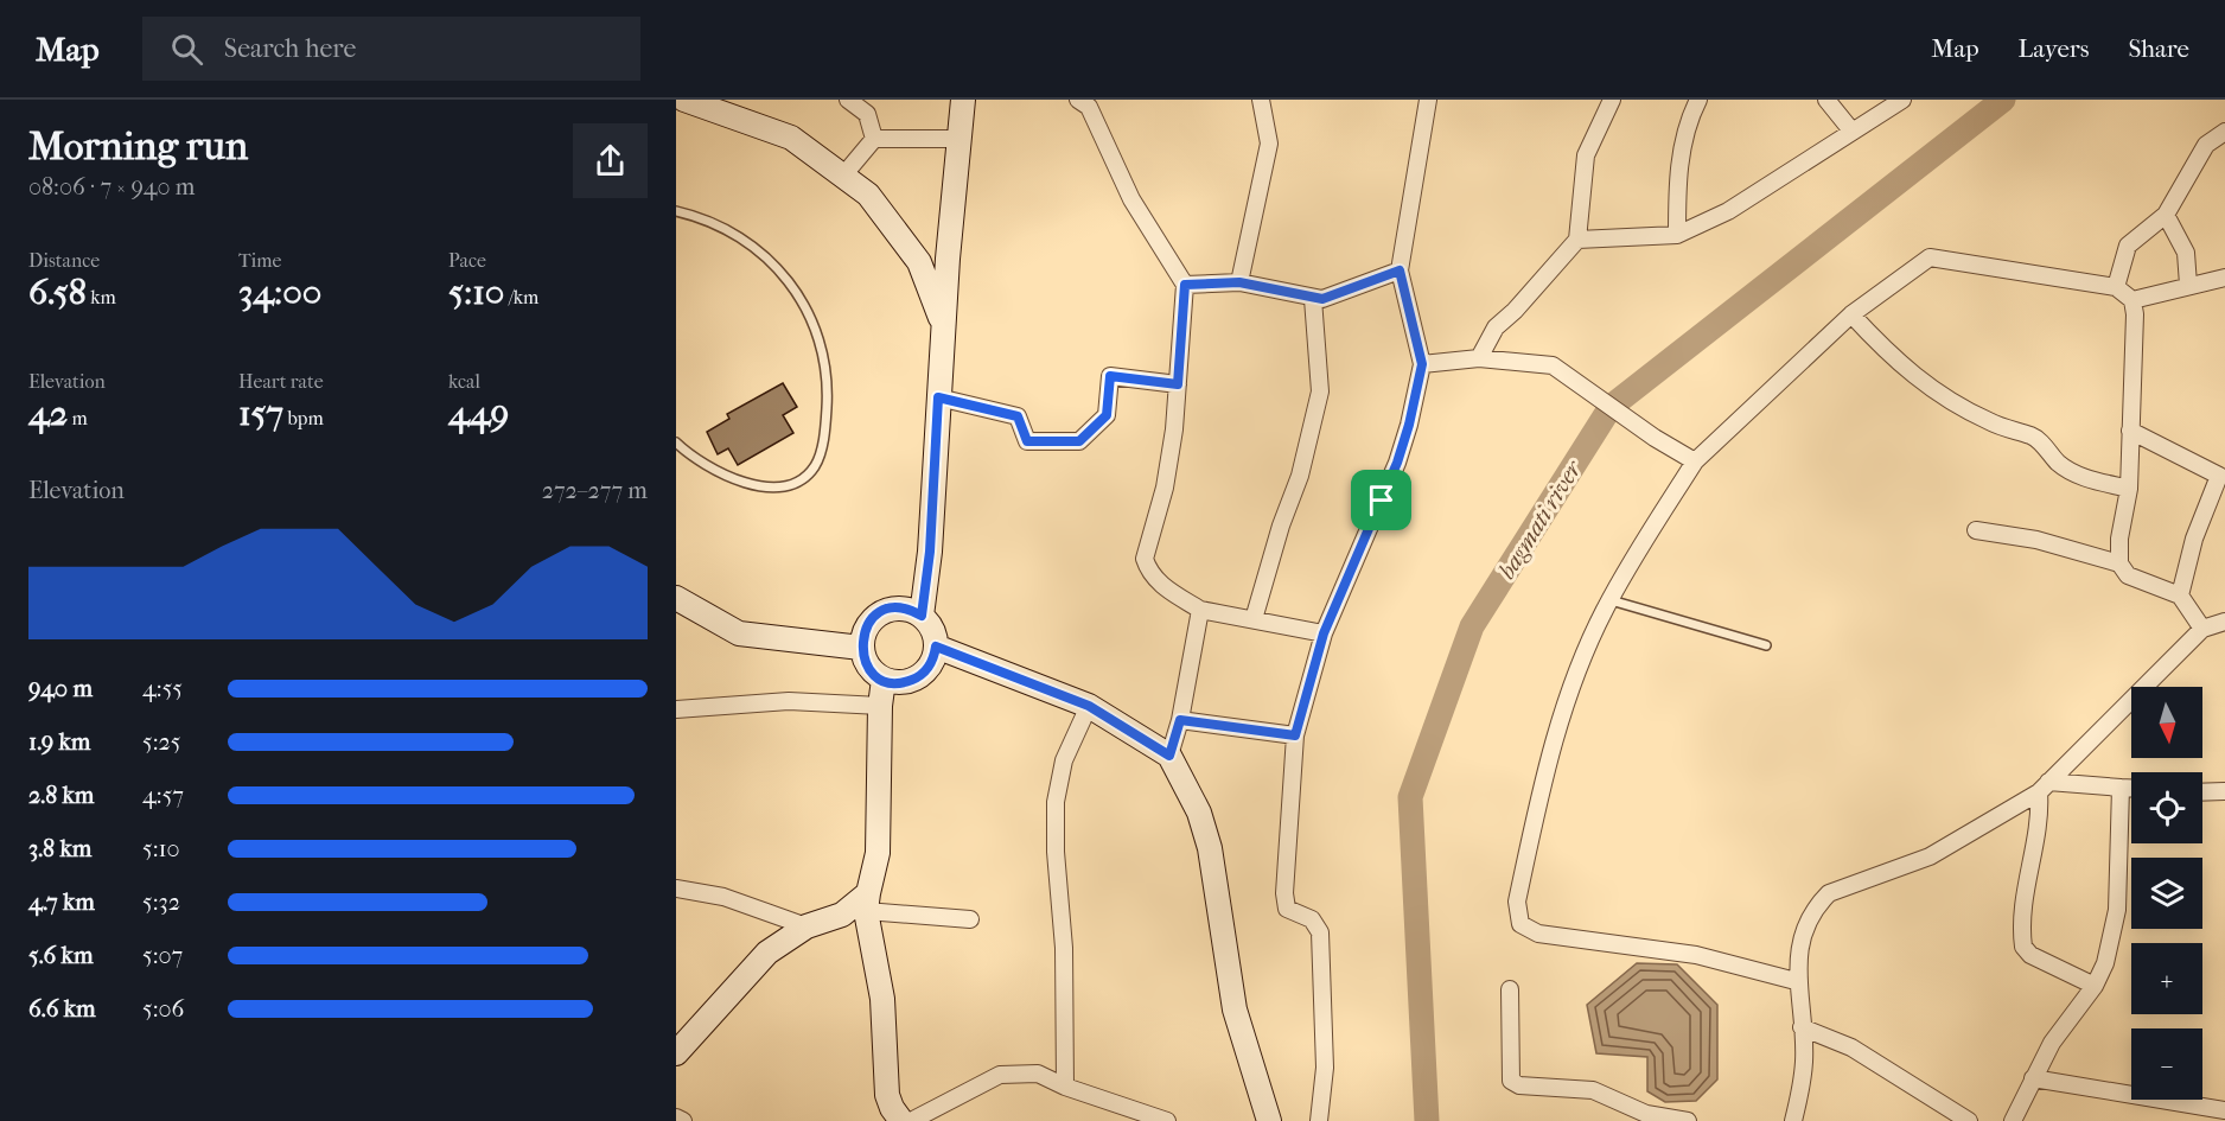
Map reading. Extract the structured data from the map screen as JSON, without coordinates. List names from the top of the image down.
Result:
{
  "water": ["bagmati river"],
  "north": "bottom",
  "page": {
    "header": "Map",
    "search": "Search here",
    "nav": ["Map", "Layers", "Share"],
    "heading": ["Morning run", "08:06 · 7 × 940 m"],
    "stats": [
      ["Distance", "6.58 km"],
      ["Time", "34:00"],
      ["Pace", "5:10 /km"],
      ["Elevation", "42 m"],
      ["Heart rate", "157 bpm"],
      ["kcal", "449"]
    ],
    "chart": ["Elevation", "272–277 m"],
    "list": [
      {
        "name": "940 m",
        "note": "4:55"
      },
      {
        "name": "1.9 km",
        "note": "5:25"
      },
      {
        "name": "2.8 km",
        "note": "4:57"
      },
      {
        "name": "3.8 km",
        "note": "5:10"
      },
      {
        "name": "4.7 km",
        "note": "5:32"
      },
      {
        "name": "5.6 km",
        "note": "5:07"
      },
      {
        "name": "6.6 km",
        "note": "5:06"
      }
    ],
    "map_buttons": ["+", "−"]
  }
}
